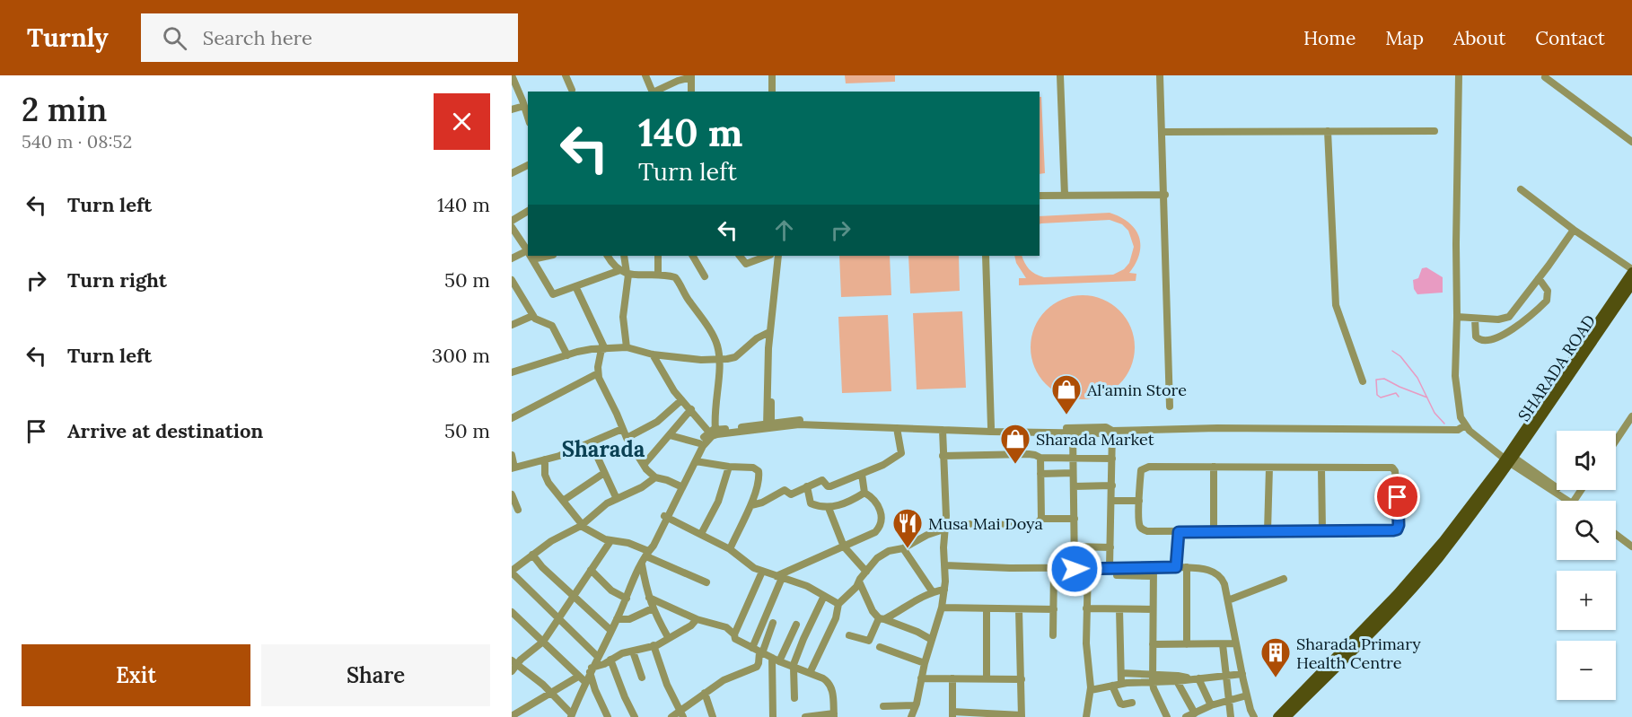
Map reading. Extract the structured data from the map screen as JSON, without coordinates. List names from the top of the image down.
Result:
{
  "streets": {
    "main road": ["SHARADA ROAD"]
  },
  "districts": ["Sharada"],
  "places": {
    "shop": ["Al'amin Store", "Sharada Market"],
    "restaurant": ["Musa Mai Doya"],
    "building": ["Sharada Primary Health Centre"]
  },
  "page": {
    "header": "Turnly",
    "search": "Search here",
    "nav": [
      "Home",
      "Map",
      "About",
      "Contact"
    ],
    "heading": ["2 min", "540 m · 08:52"],
    "turn": ["140 m", "Turn left"],
    "list": [
      {
        "name": "Turn left",
        "value": "140 m"
      },
      {
        "name": "Turn right",
        "value": "50 m"
      },
      {
        "name": "Turn left",
        "value": "300 m"
      },
      {
        "name": "Arrive at destination",
        "value": "50 m"
      }
    ],
    "map_buttons": ["+", "−"],
    "buttons": ["Exit", "Share"]
  }
}
